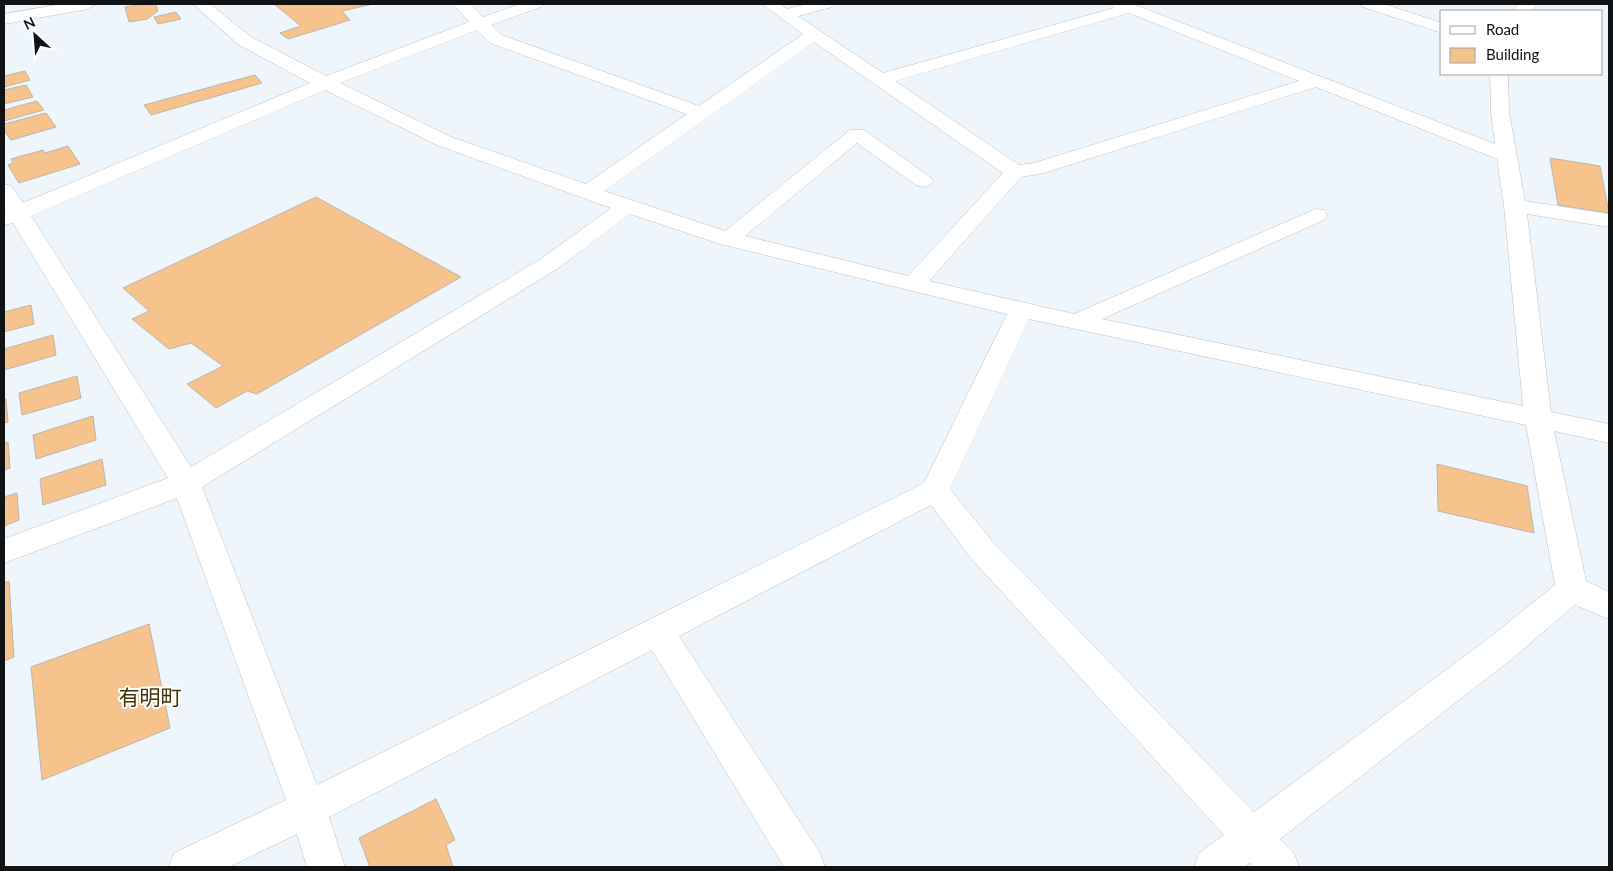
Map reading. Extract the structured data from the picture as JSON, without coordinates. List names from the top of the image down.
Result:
{
  "districts": ["有明町"],
  "legend": ["Road", "Building"],
  "north": "top left"
}
